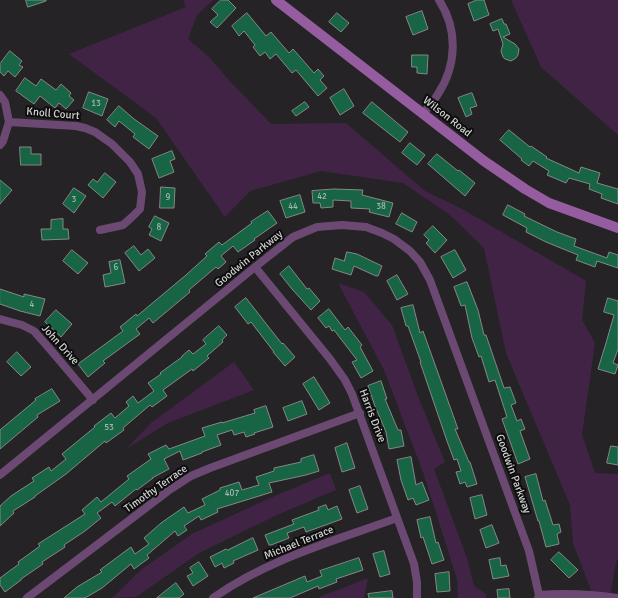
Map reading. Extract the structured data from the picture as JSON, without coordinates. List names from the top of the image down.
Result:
{
  "streets": {
    "street": [
      "Knoll Court",
      "Wilson Road",
      "Goodwin Parkway",
      "John Drive",
      "Harris Drive",
      "Timothy Terrace",
      "Michael Terrace"
    ]
  },
  "crossings": [
    ["Goodwin Parkway", "John Drive"],
    ["Goodwin Parkway", "Harris Drive"],
    ["Harris Drive", "Timothy Terrace"],
    ["Harris Drive", "Michael Terrace"]
  ],
  "house_numbers": [
    "13",
    "42",
    "9",
    "3",
    "44",
    "38",
    "8",
    "6",
    "4",
    "53",
    "407"
  ]
}
